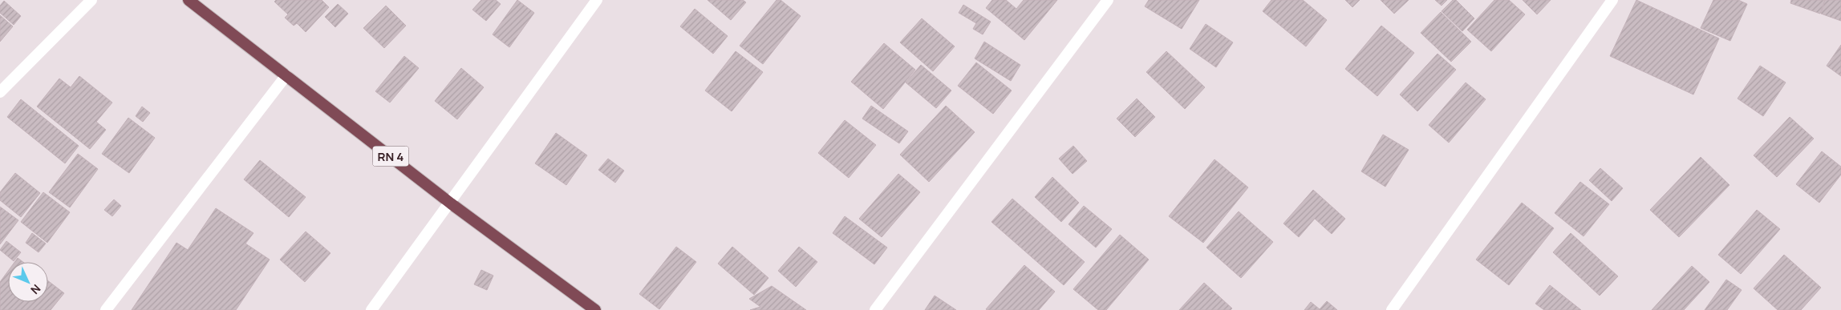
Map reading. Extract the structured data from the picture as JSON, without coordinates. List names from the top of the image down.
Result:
{
  "streets": {
    "highway": ["RN 4"]
  },
  "north": "bottom right"
}
